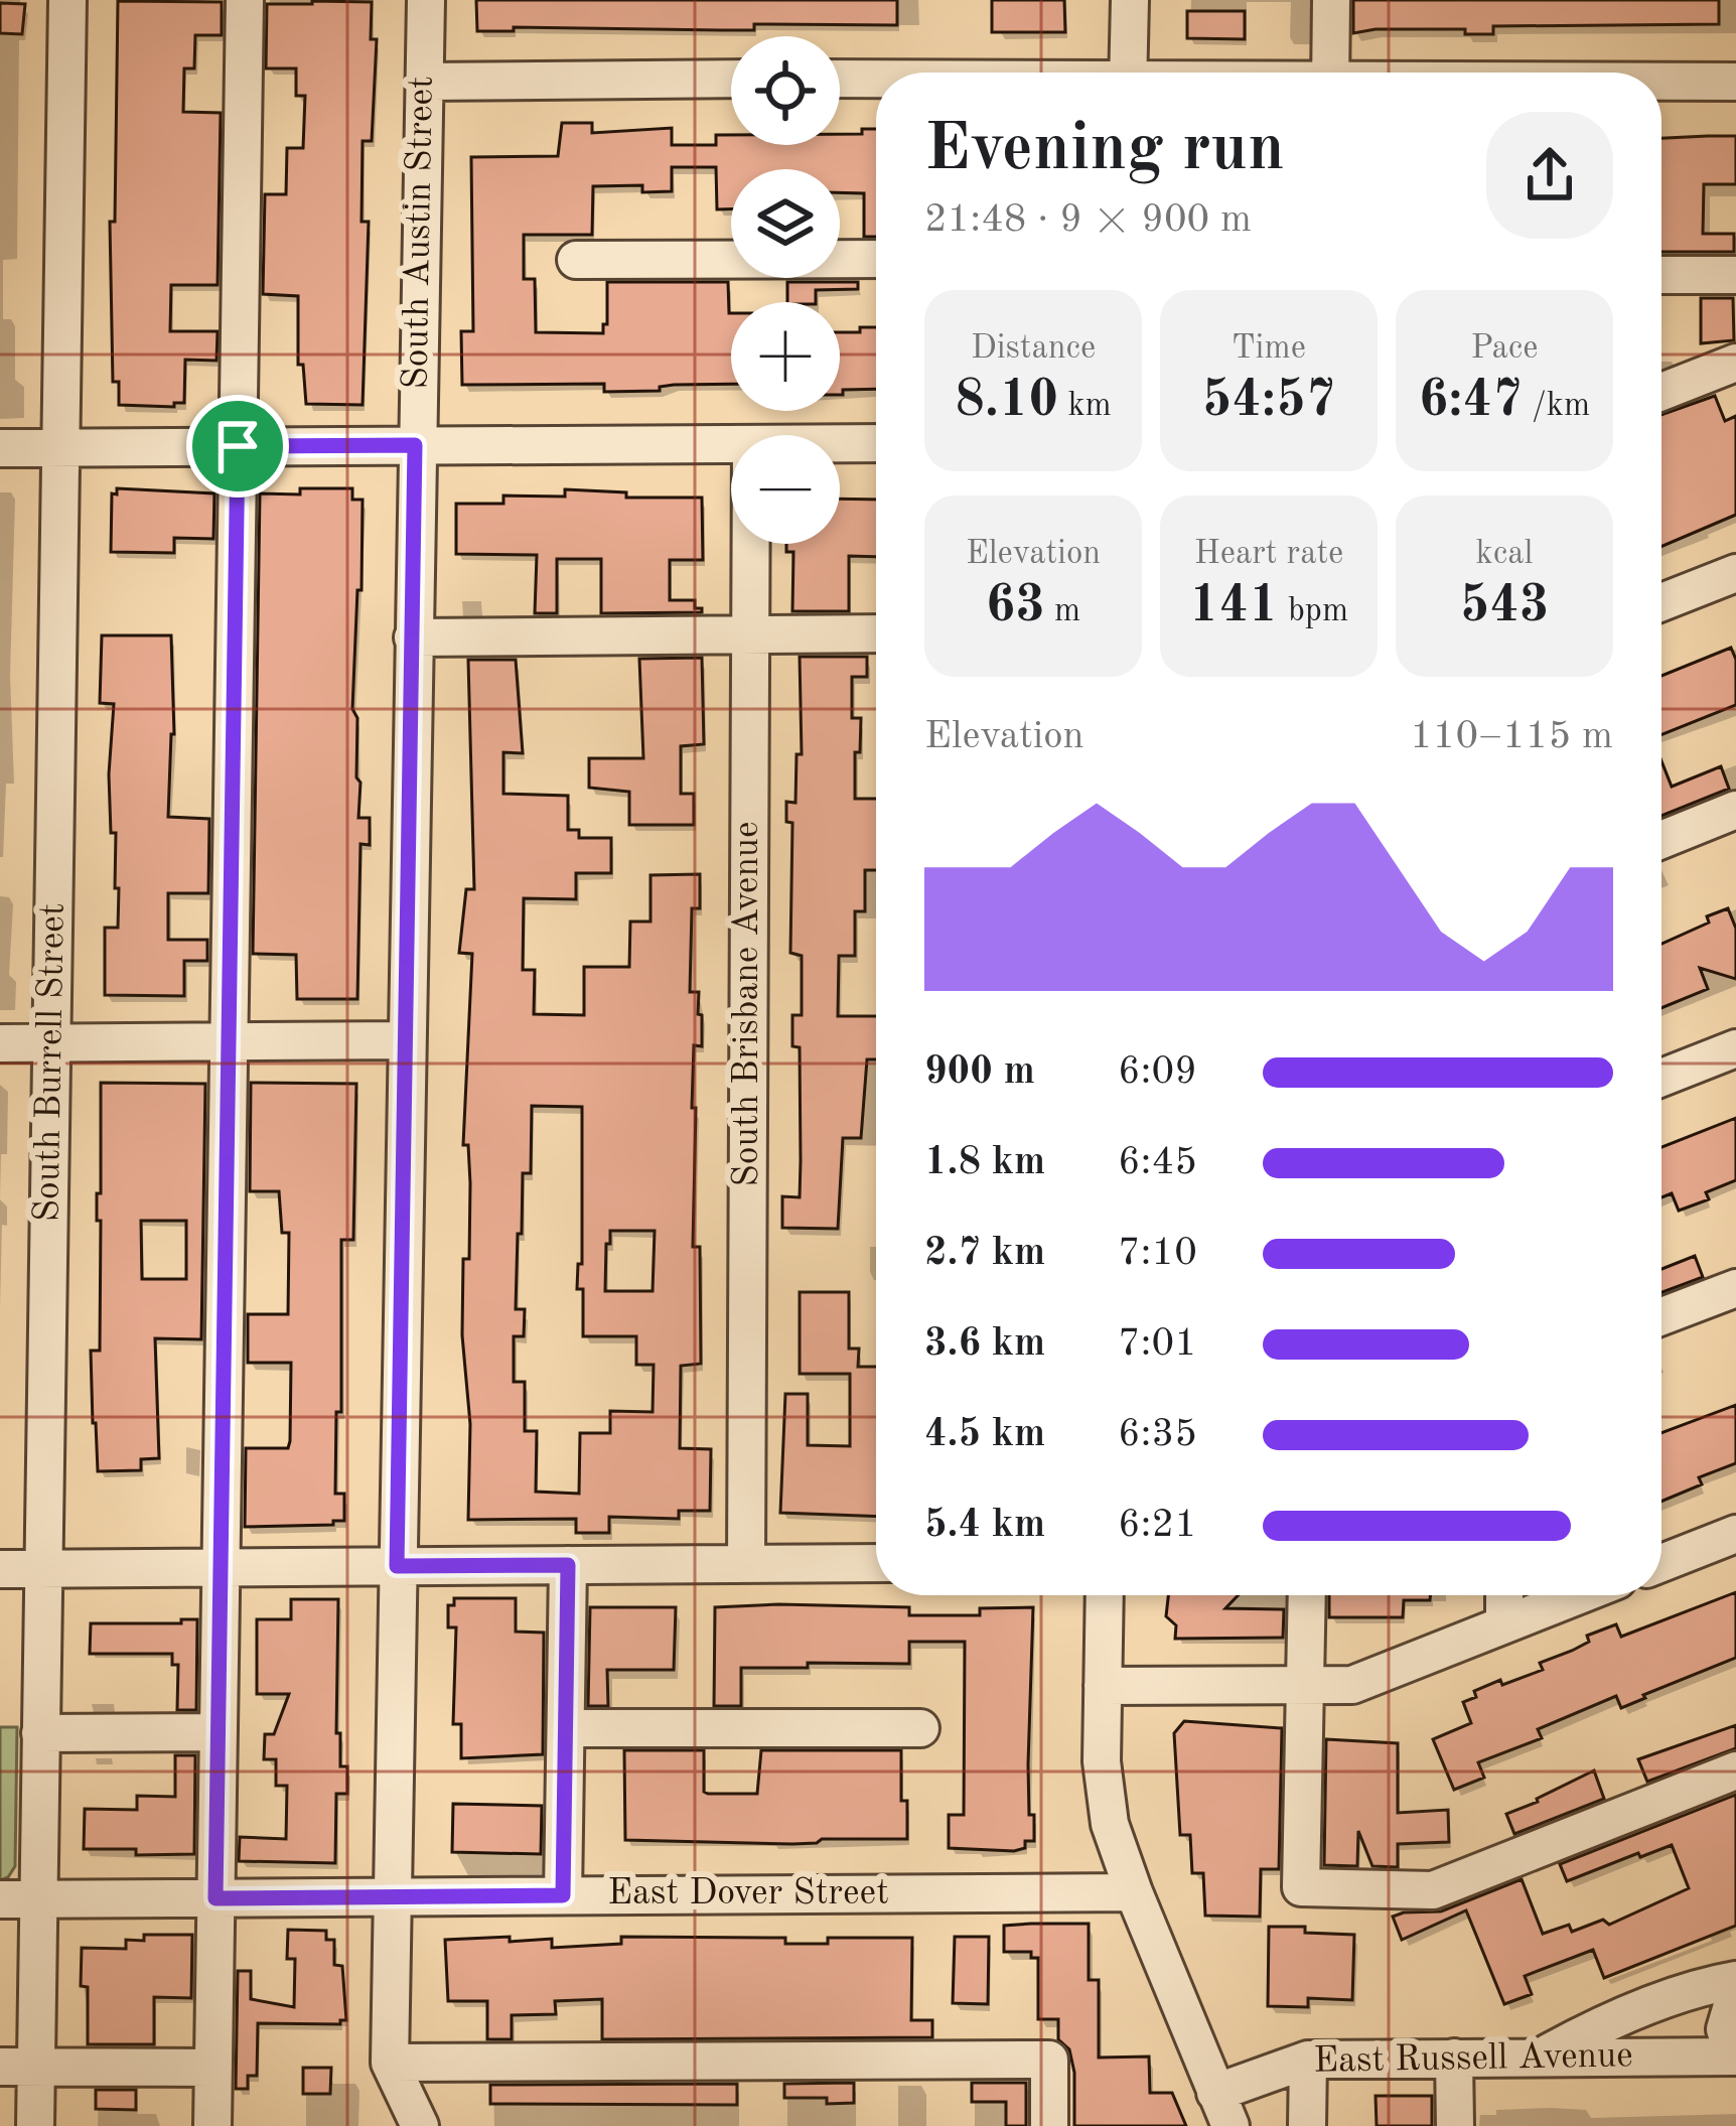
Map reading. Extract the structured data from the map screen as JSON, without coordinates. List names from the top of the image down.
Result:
{
  "streets": {
    "street": [
      "South Austin Street",
      "South Brisbane Avenue",
      "South Burrell Street",
      "East Dover Street",
      "East Russell Avenue"
    ]
  },
  "crossings": [
    ["South Austin Street", "East Dover Street"],
    ["South Burrell Street", "East Dover Street"]
  ],
  "page": {
    "map_buttons": ["+", "−"],
    "heading": ["Evening run", "21:48 · 9 × 900 m"],
    "stats": [
      ["Distance", "8.10 km"],
      ["Time", "54:57"],
      ["Pace", "6:47 /km"],
      ["Elevation", "63 m"],
      ["Heart rate", "141 bpm"],
      ["kcal", "543"]
    ],
    "chart": ["Elevation", "110–115 m"],
    "list": [
      {
        "name": "900 m",
        "note": "6:09"
      },
      {
        "name": "1.8 km",
        "note": "6:45"
      },
      {
        "name": "2.7 km",
        "note": "7:10"
      },
      {
        "name": "3.6 km",
        "note": "7:01"
      },
      {
        "name": "4.5 km",
        "note": "6:35"
      },
      {
        "name": "5.4 km",
        "note": "6:21"
      }
    ]
  }
}
